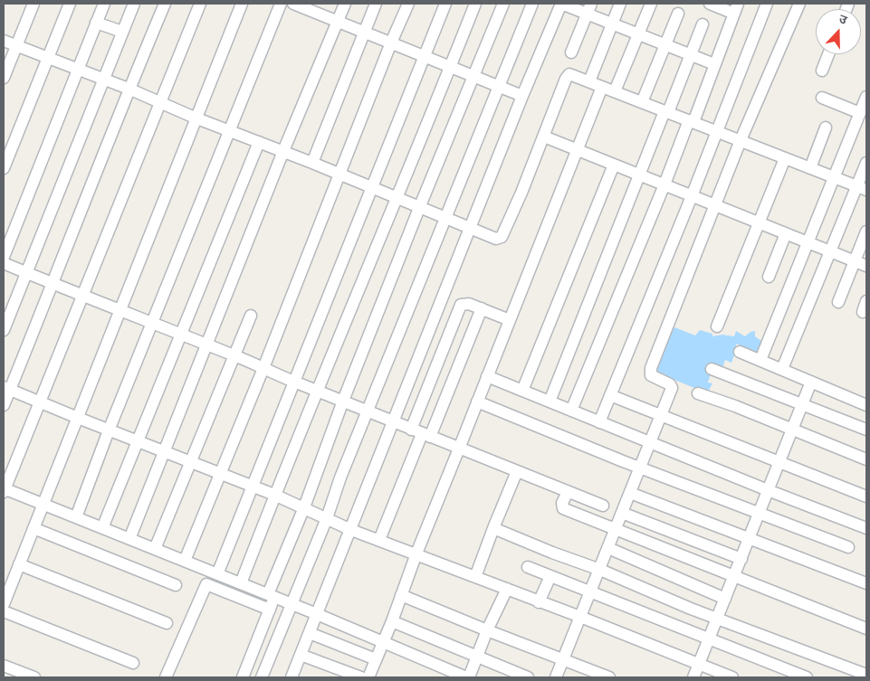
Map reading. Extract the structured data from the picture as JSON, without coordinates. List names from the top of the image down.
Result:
{
  "north": "top"
}
